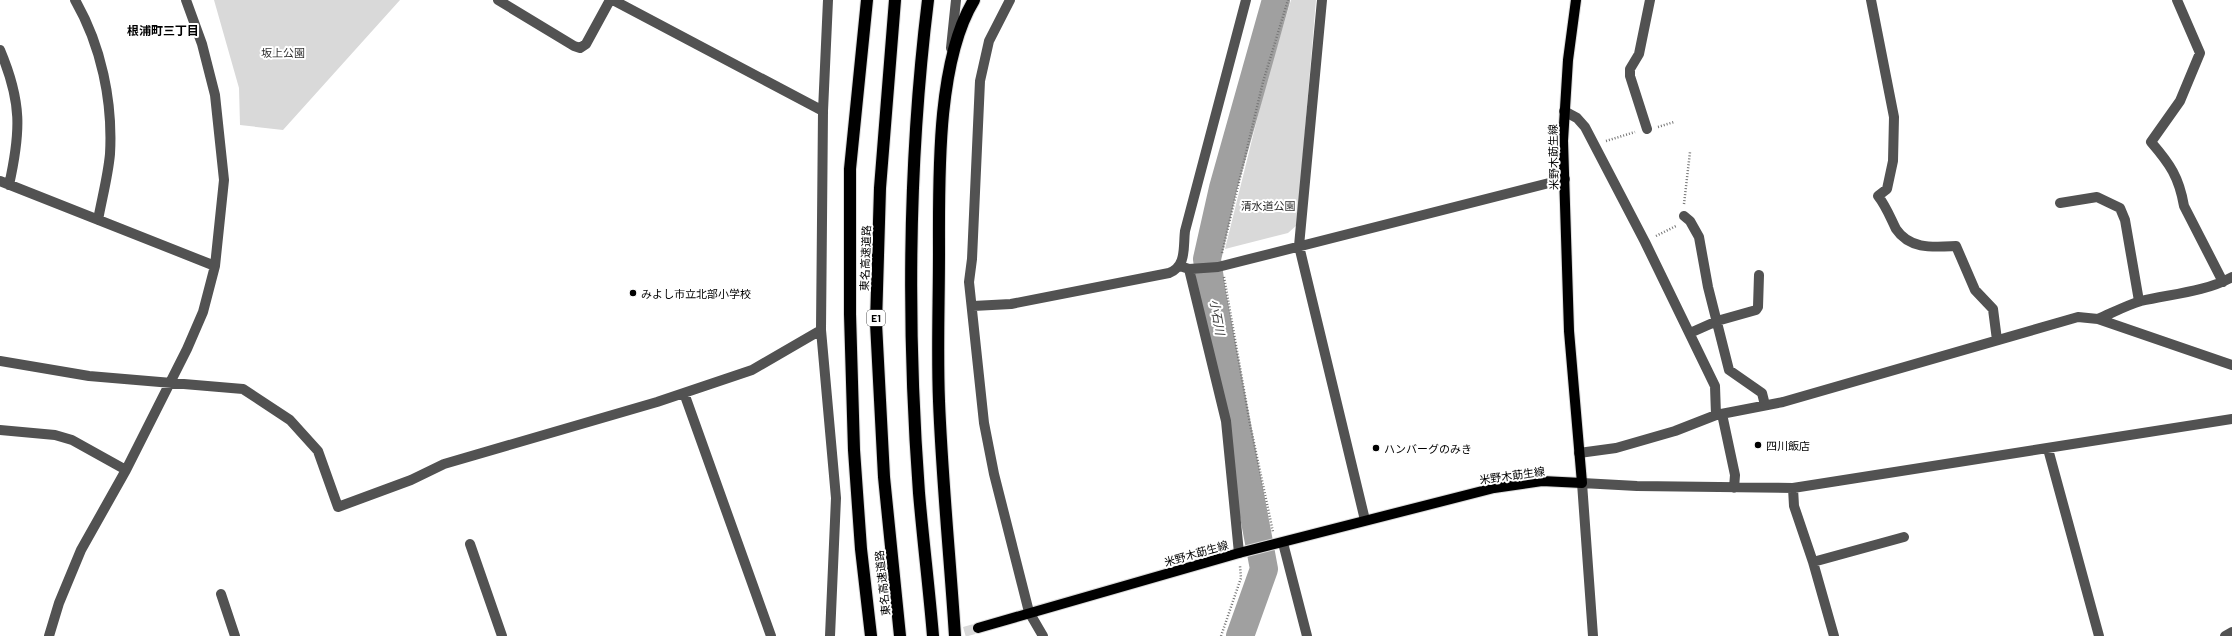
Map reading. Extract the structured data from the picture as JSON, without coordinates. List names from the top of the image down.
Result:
{
  "streets": {
    "highway": ["東名高速道路", "E1"],
    "main road": ["米野木莇生線"]
  },
  "districts": ["根浦町三丁目"],
  "water": ["小石川"],
  "parks": ["坂上公園", "清水道公園"],
  "places": ["みよし市立北部小学校", "四川飯店", "ハンバーグのみき"]
}
